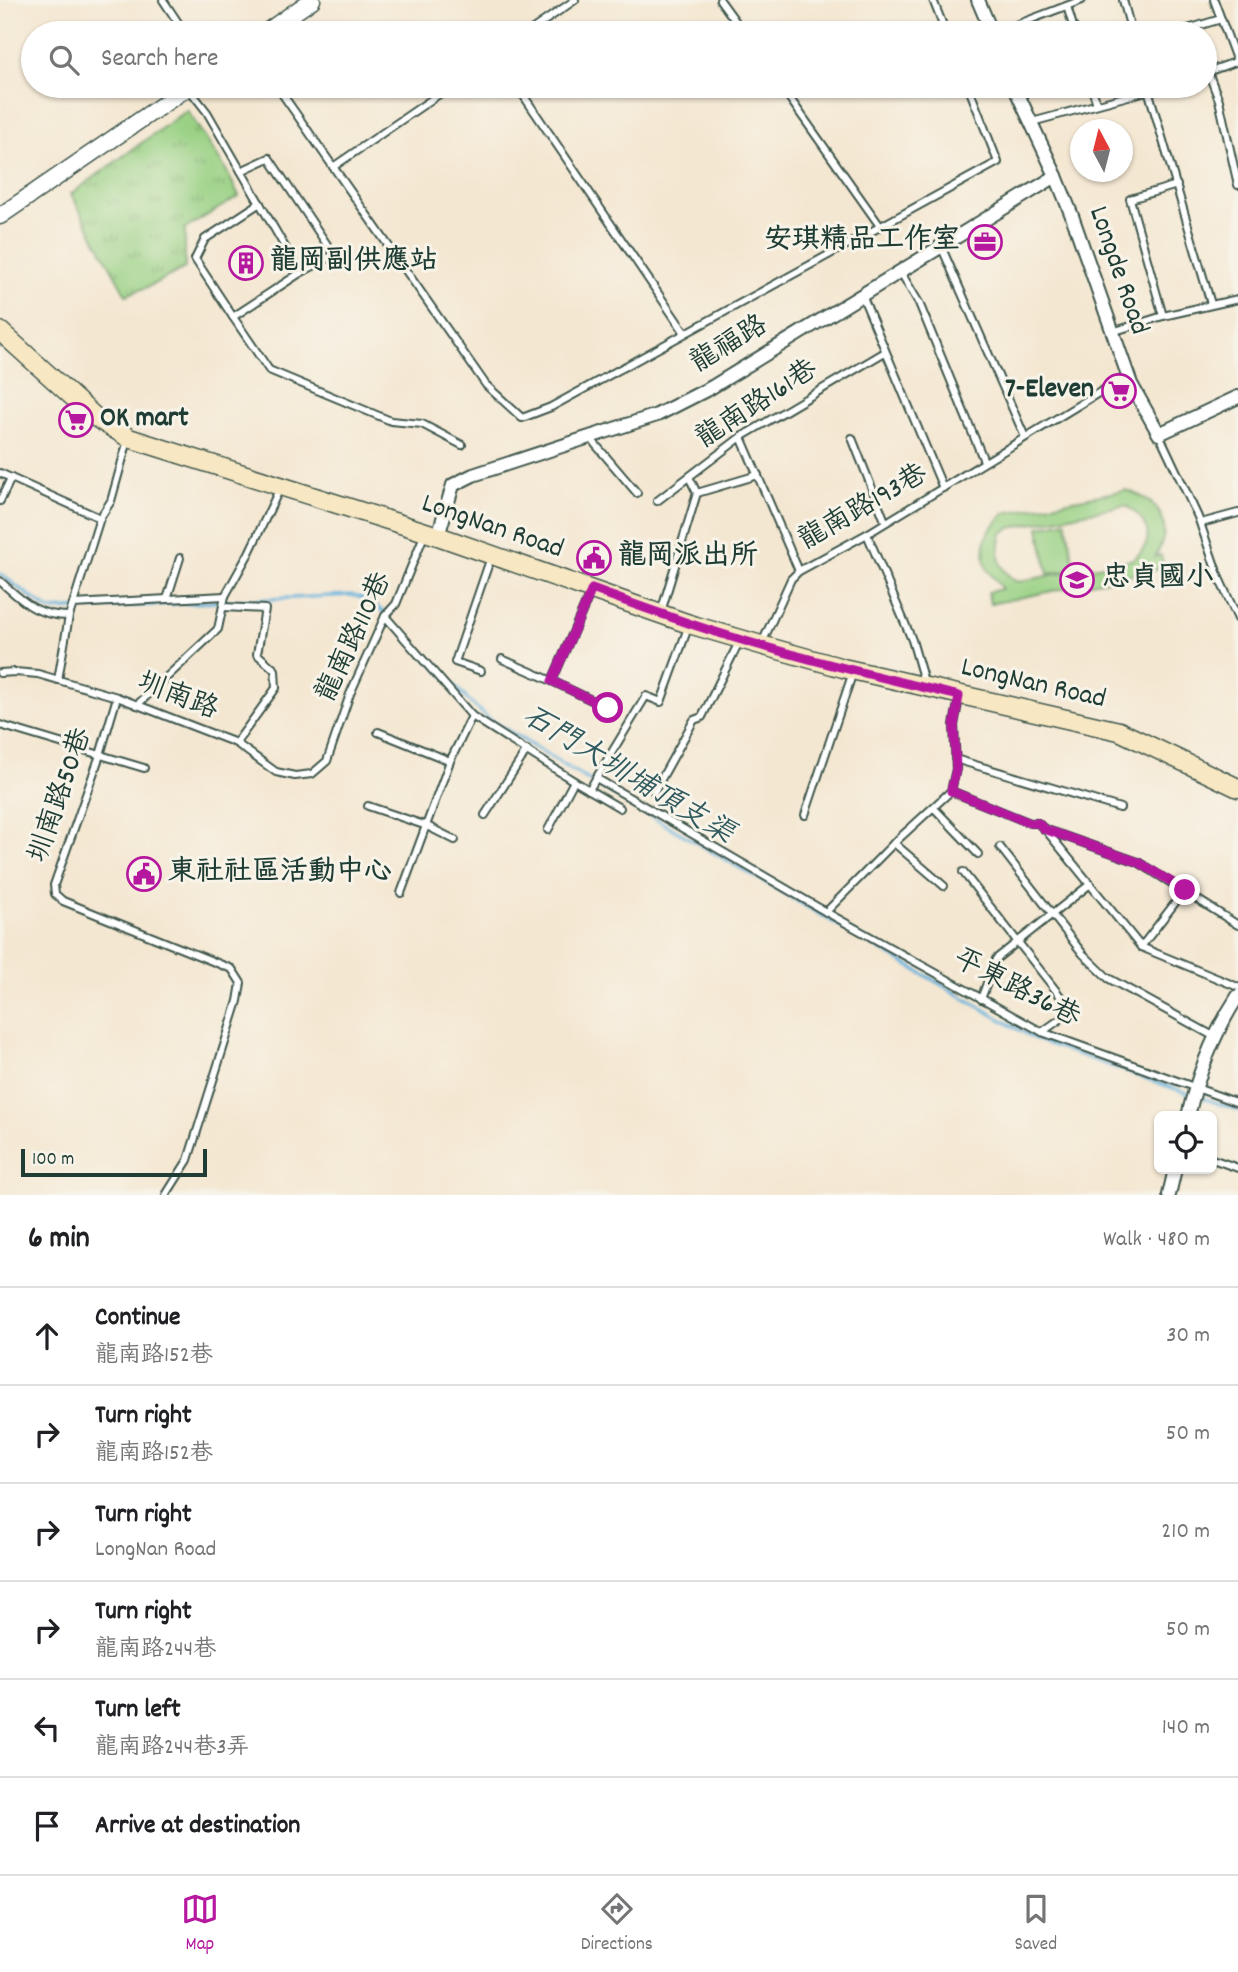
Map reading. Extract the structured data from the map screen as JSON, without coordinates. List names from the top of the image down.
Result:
{
  "streets": {
    "main road": ["LongNan Road"],
    "street": ["Longde Road", "龍福路"],
    "lane": [
      "龍南路161巷",
      "龍南路193巷",
      "龍南路110巷",
      "圳南路",
      "圳南路50巷",
      "平東路36巷"
    ]
  },
  "crossings": [
    ["Longde Road", "龍福路"],
    ["Longde Road", "龍南路193巷"],
    ["龍福路", "LongNan Road"],
    ["龍福路", "龍南路110巷"],
    ["龍南路193巷", "LongNan Road"],
    ["LongNan Road", "龍南路110巷"],
    ["龍南路110巷", "圳南路"],
    ["圳南路", "圳南路50巷"]
  ],
  "water": ["石門大圳埔頂支渠"],
  "places": {
    "office": ["安琪精品工作室"],
    "building": ["龍岡副供應站"],
    "supermarket": ["7-Eleven", "OK mart"],
    "public building": ["龍岡派出所", "東社社區活動中心"],
    "school or university": ["忠貞國小"]
  },
  "scale_bar": "100 m",
  "north": "top",
  "page": {
    "search": "Search here",
    "scale": "100 m",
    "heading": ["6 min", "Walk · 480 m"],
    "list": [
      ["Continue", "龍南路152巷", "30 m"],
      ["Turn right", "龍南路152巷", "50 m"],
      ["Turn right", "LongNan Road", "210 m"],
      ["Turn right", "龍南路244巷", "50 m"],
      ["Turn left", "龍南路244巷3弄", "140 m"],
      "Arrive at destination"
    ],
    "nav": ["Map", "Directions", "Saved"]
  }
}
